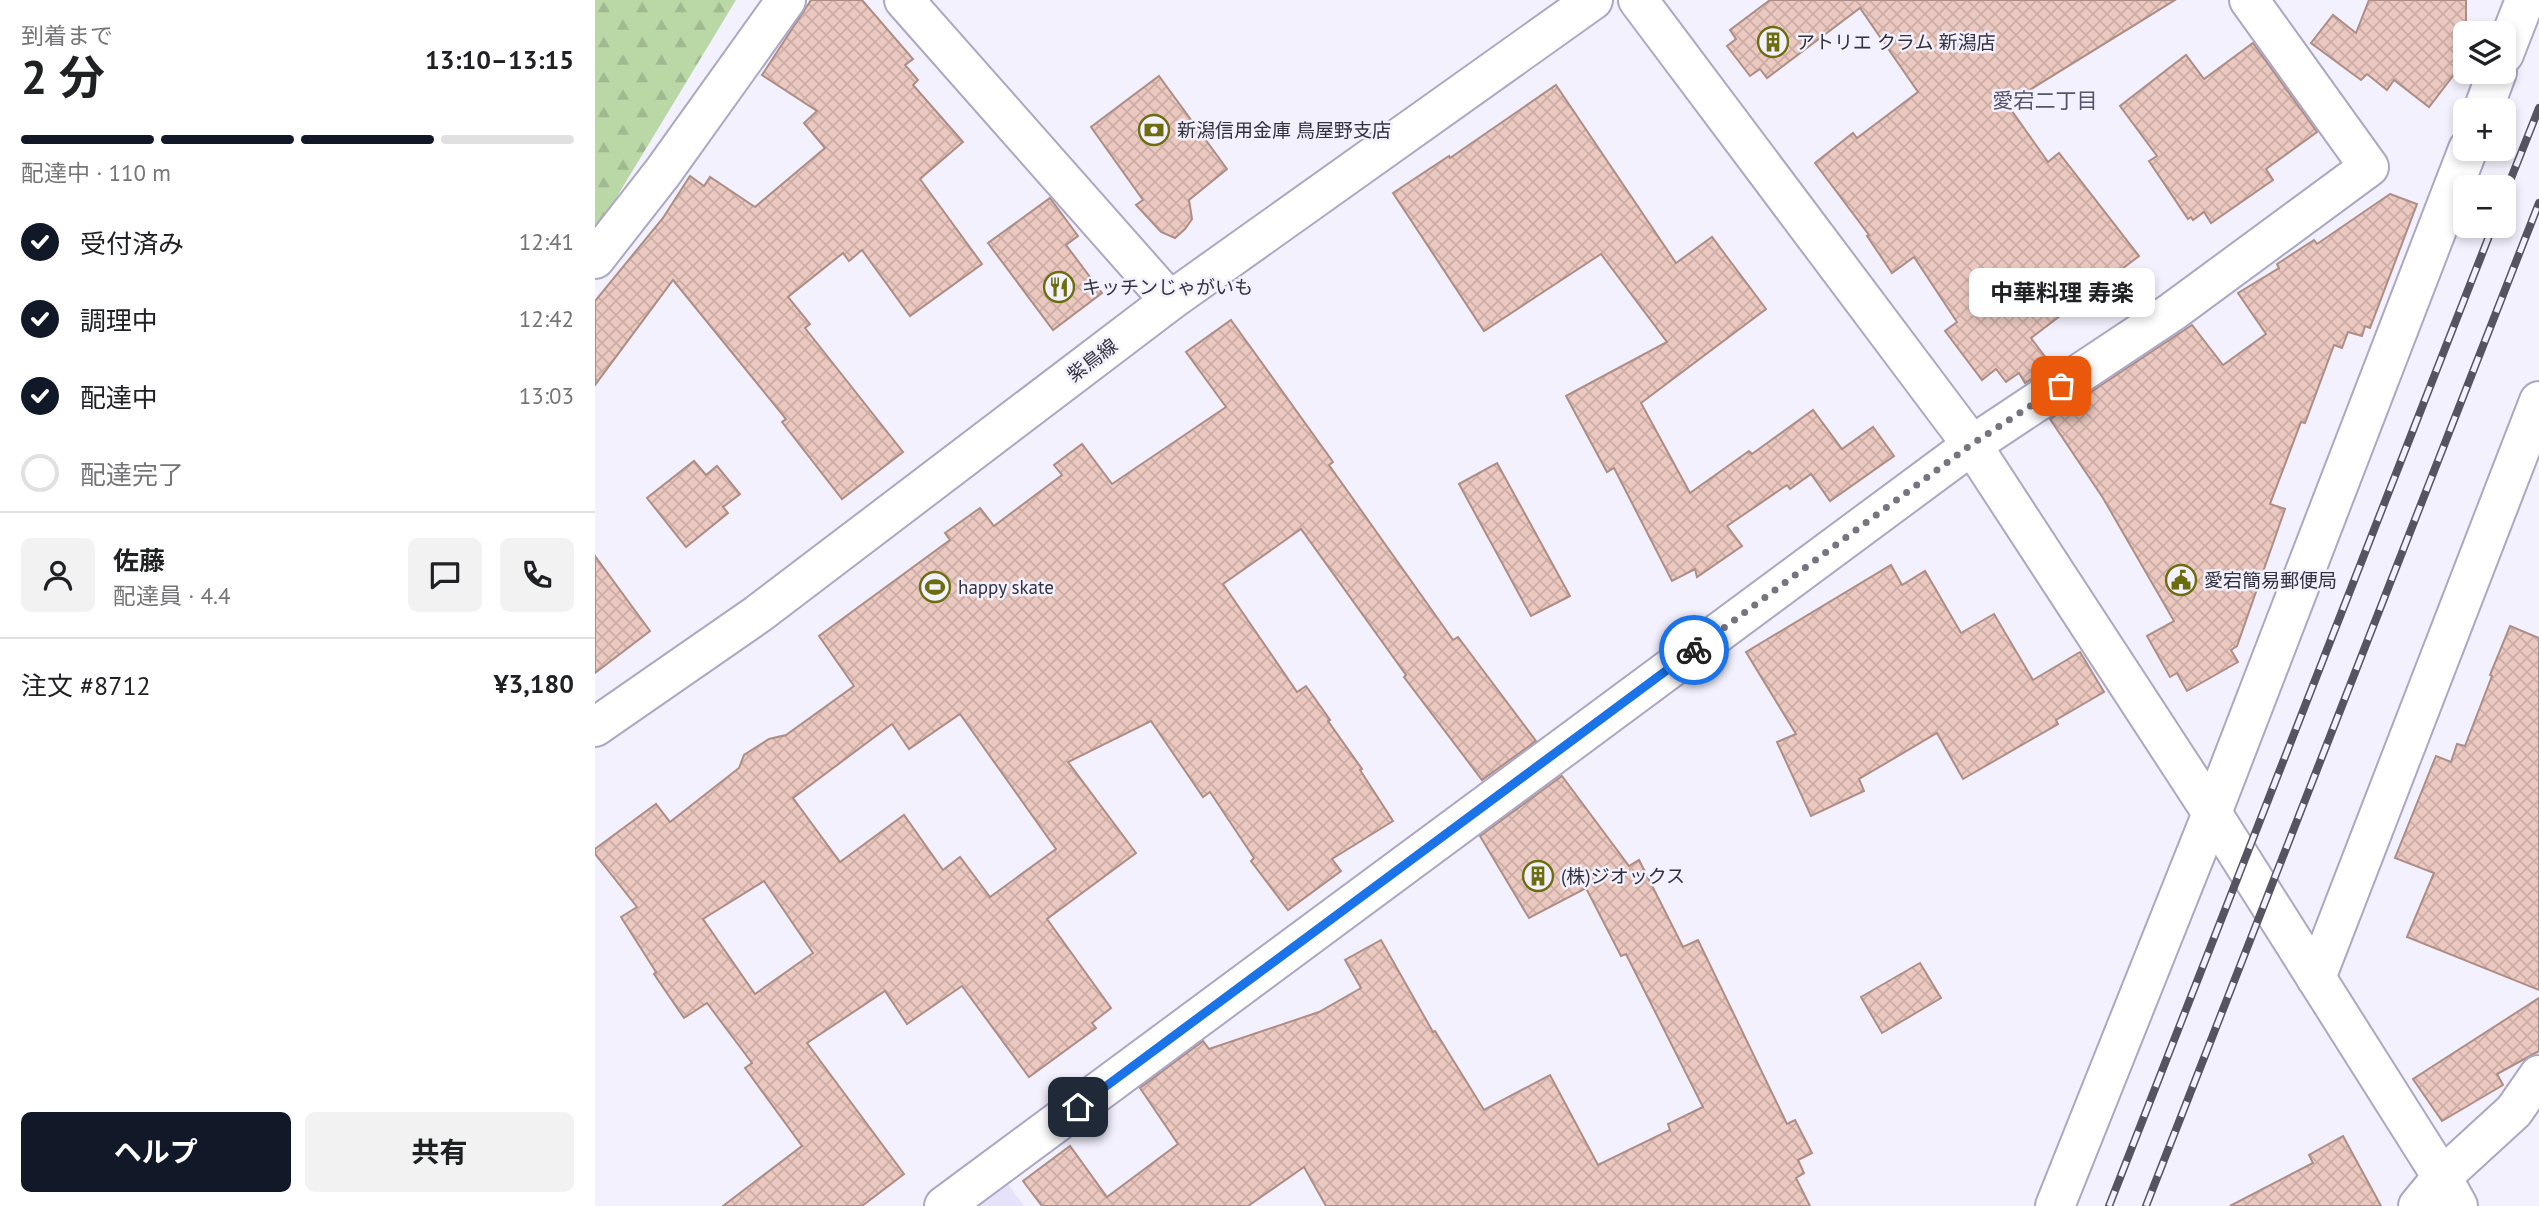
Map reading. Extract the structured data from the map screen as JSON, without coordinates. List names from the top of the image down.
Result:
{
  "streets": {
    "street": ["紫鳥線"]
  },
  "districts": ["愛宕二丁目"],
  "places": {
    "building": ["アトリエ クラム 新潟店", "(株)ジオックス"],
    "bank": ["新潟信用金庫 鳥屋野支店"],
    "restaurant": ["キッチンじゃがいも"],
    "other": ["中華料理 寿楽"],
    "public building": ["愛宕簡易郵便局"],
    "sports": ["happy skate"]
  },
  "page": {
    "heading": ["2 分", "到着まで", "13:10–13:15"],
    "panel": [
      "佐藤",
      "配達員 · 4.4",
      "注文 #8712",
      "¥3,180"
    ],
    "map_buttons": ["+", "−"],
    "bar": "配達中 · 110 m",
    "list": [
      ["受付済み", "12:41"],
      ["調理中", "12:42"],
      ["配達中", "13:03"],
      "配達完了"
    ],
    "bubble": "中華料理 寿楽",
    "buttons": ["ヘルプ", "共有"]
  }
}
